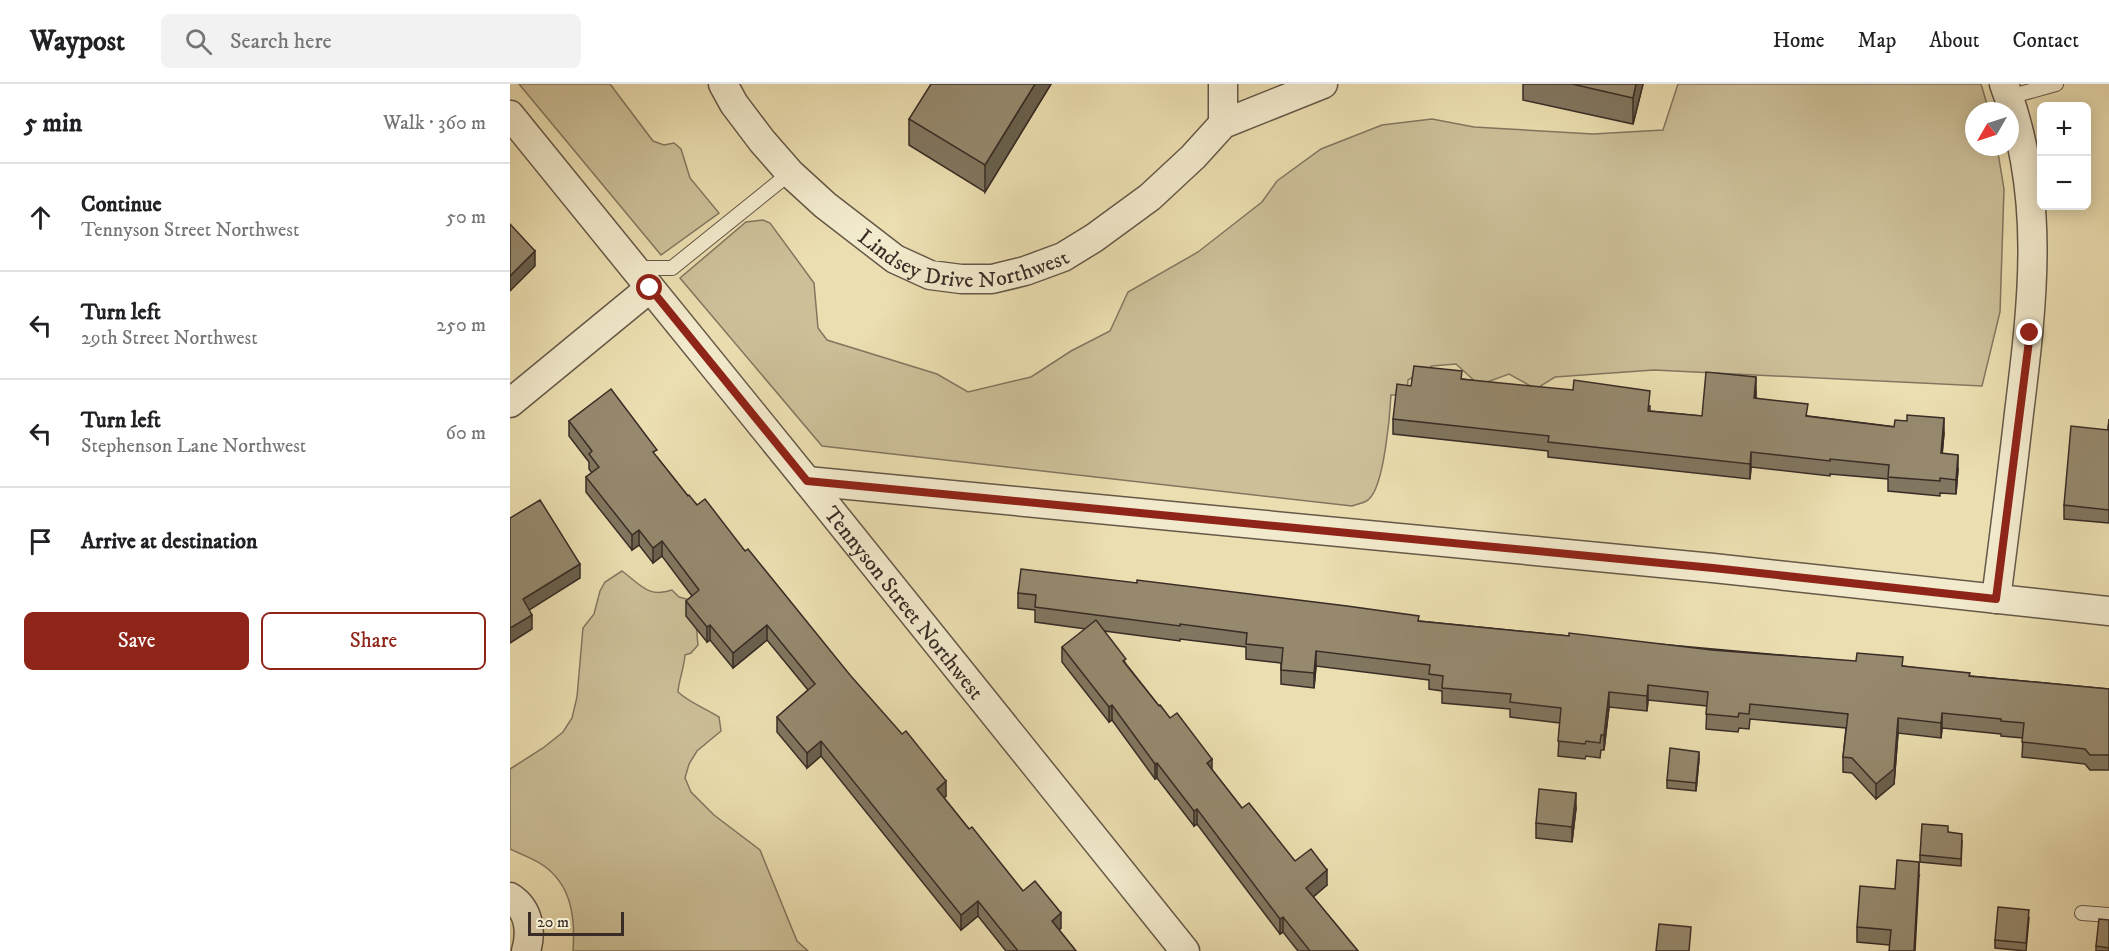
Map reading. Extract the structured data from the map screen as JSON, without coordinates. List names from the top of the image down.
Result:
{
  "streets": {
    "street": ["Lindsey Drive Northwest", "Tennyson Street Northwest"]
  },
  "scale_bar": "20 m",
  "north": "bottom left",
  "page": {
    "header": "Waypost",
    "search": "Search here",
    "nav": [
      "Home",
      "Map",
      "About",
      "Contact"
    ],
    "heading": ["5 min", "Walk · 360 m"],
    "map_buttons": ["+", "−"],
    "list": [
      ["Continue", "Tennyson Street Northwest", "50 m"],
      ["Turn left", "29th Street Northwest", "250 m"],
      ["Turn left", "Stephenson Lane Northwest", "60 m"],
      "Arrive at destination"
    ],
    "buttons": ["Save", "Share"],
    "scale": "20 m"
  }
}
